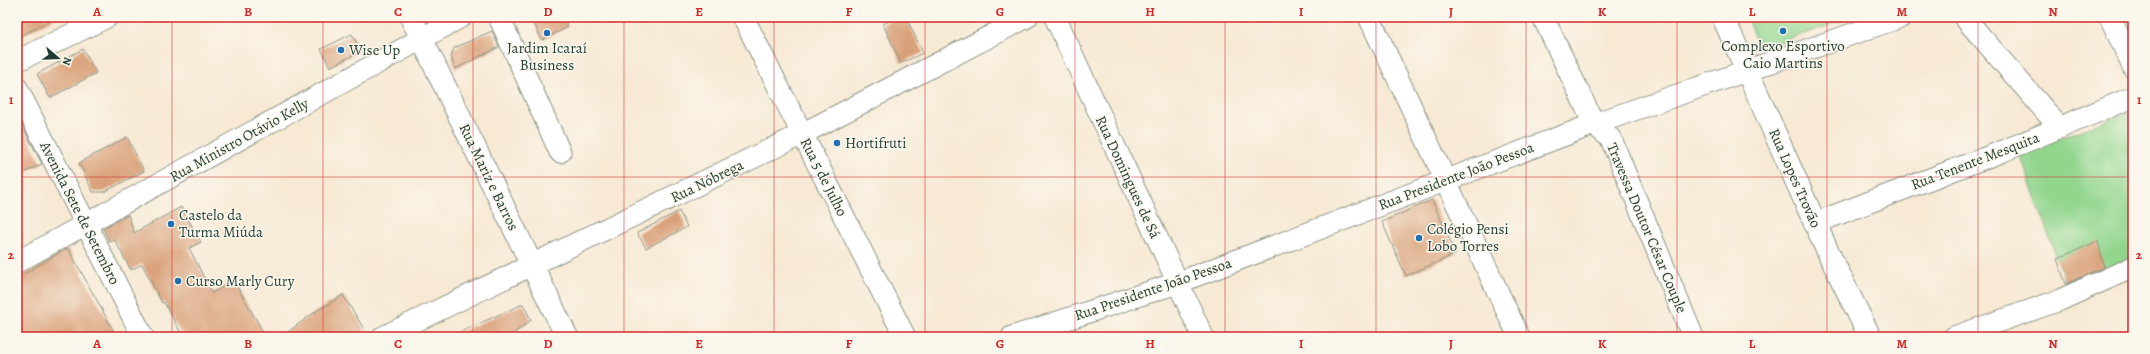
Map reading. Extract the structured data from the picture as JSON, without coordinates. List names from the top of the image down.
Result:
{
  "streets": {
    "main road": ["Rua Mariz e Barros", "Rua Lopes Trovão"],
    "street": [
      "Rua Ministro Otávio Kelly",
      "Rua Tenente Mesquita",
      "Rua Presidente João Pessoa",
      "Rua 5 de Julho",
      "Rua Domingues de Sá",
      "Rua Nóbrega",
      "Avenida Sete de Setembro",
      "Travessa Doutor César Couple"
    ]
  },
  "crossings": [
    ["Rua Ministro Otávio Kelly", "Rua Mariz e Barros"],
    ["Rua Ministro Otávio Kelly", "Avenida Sete de Setembro"],
    ["Rua Tenente Mesquita", "Rua Lopes Trovão"],
    ["Rua Presidente João Pessoa", "Rua Domingues de Sá"],
    ["Rua Presidente João Pessoa", "Rua Lopes Trovão"],
    ["Rua Presidente João Pessoa", "Travessa Doutor César Couple"],
    ["Rua Mariz e Barros", "Rua Nóbrega"],
    ["Rua 5 de Julho", "Rua Nóbrega"]
  ],
  "places": [
    "Complexo Esportivo Caio Martins",
    "Jardim Icaraí Business",
    "Wise Up",
    "Hortifruti",
    "Castelo da Turma Miúda",
    "Colégio Pensi Lobo Torres",
    "Curso Marly Cury"
  ],
  "north": "right",
  "grid": {
    "columns": [
      "A",
      "B",
      "C",
      "D",
      "E",
      "F",
      "G",
      "H",
      "I",
      "J",
      "K",
      "L",
      "M",
      "N"
    ],
    "rows": ["1", "2"]
  }
}
